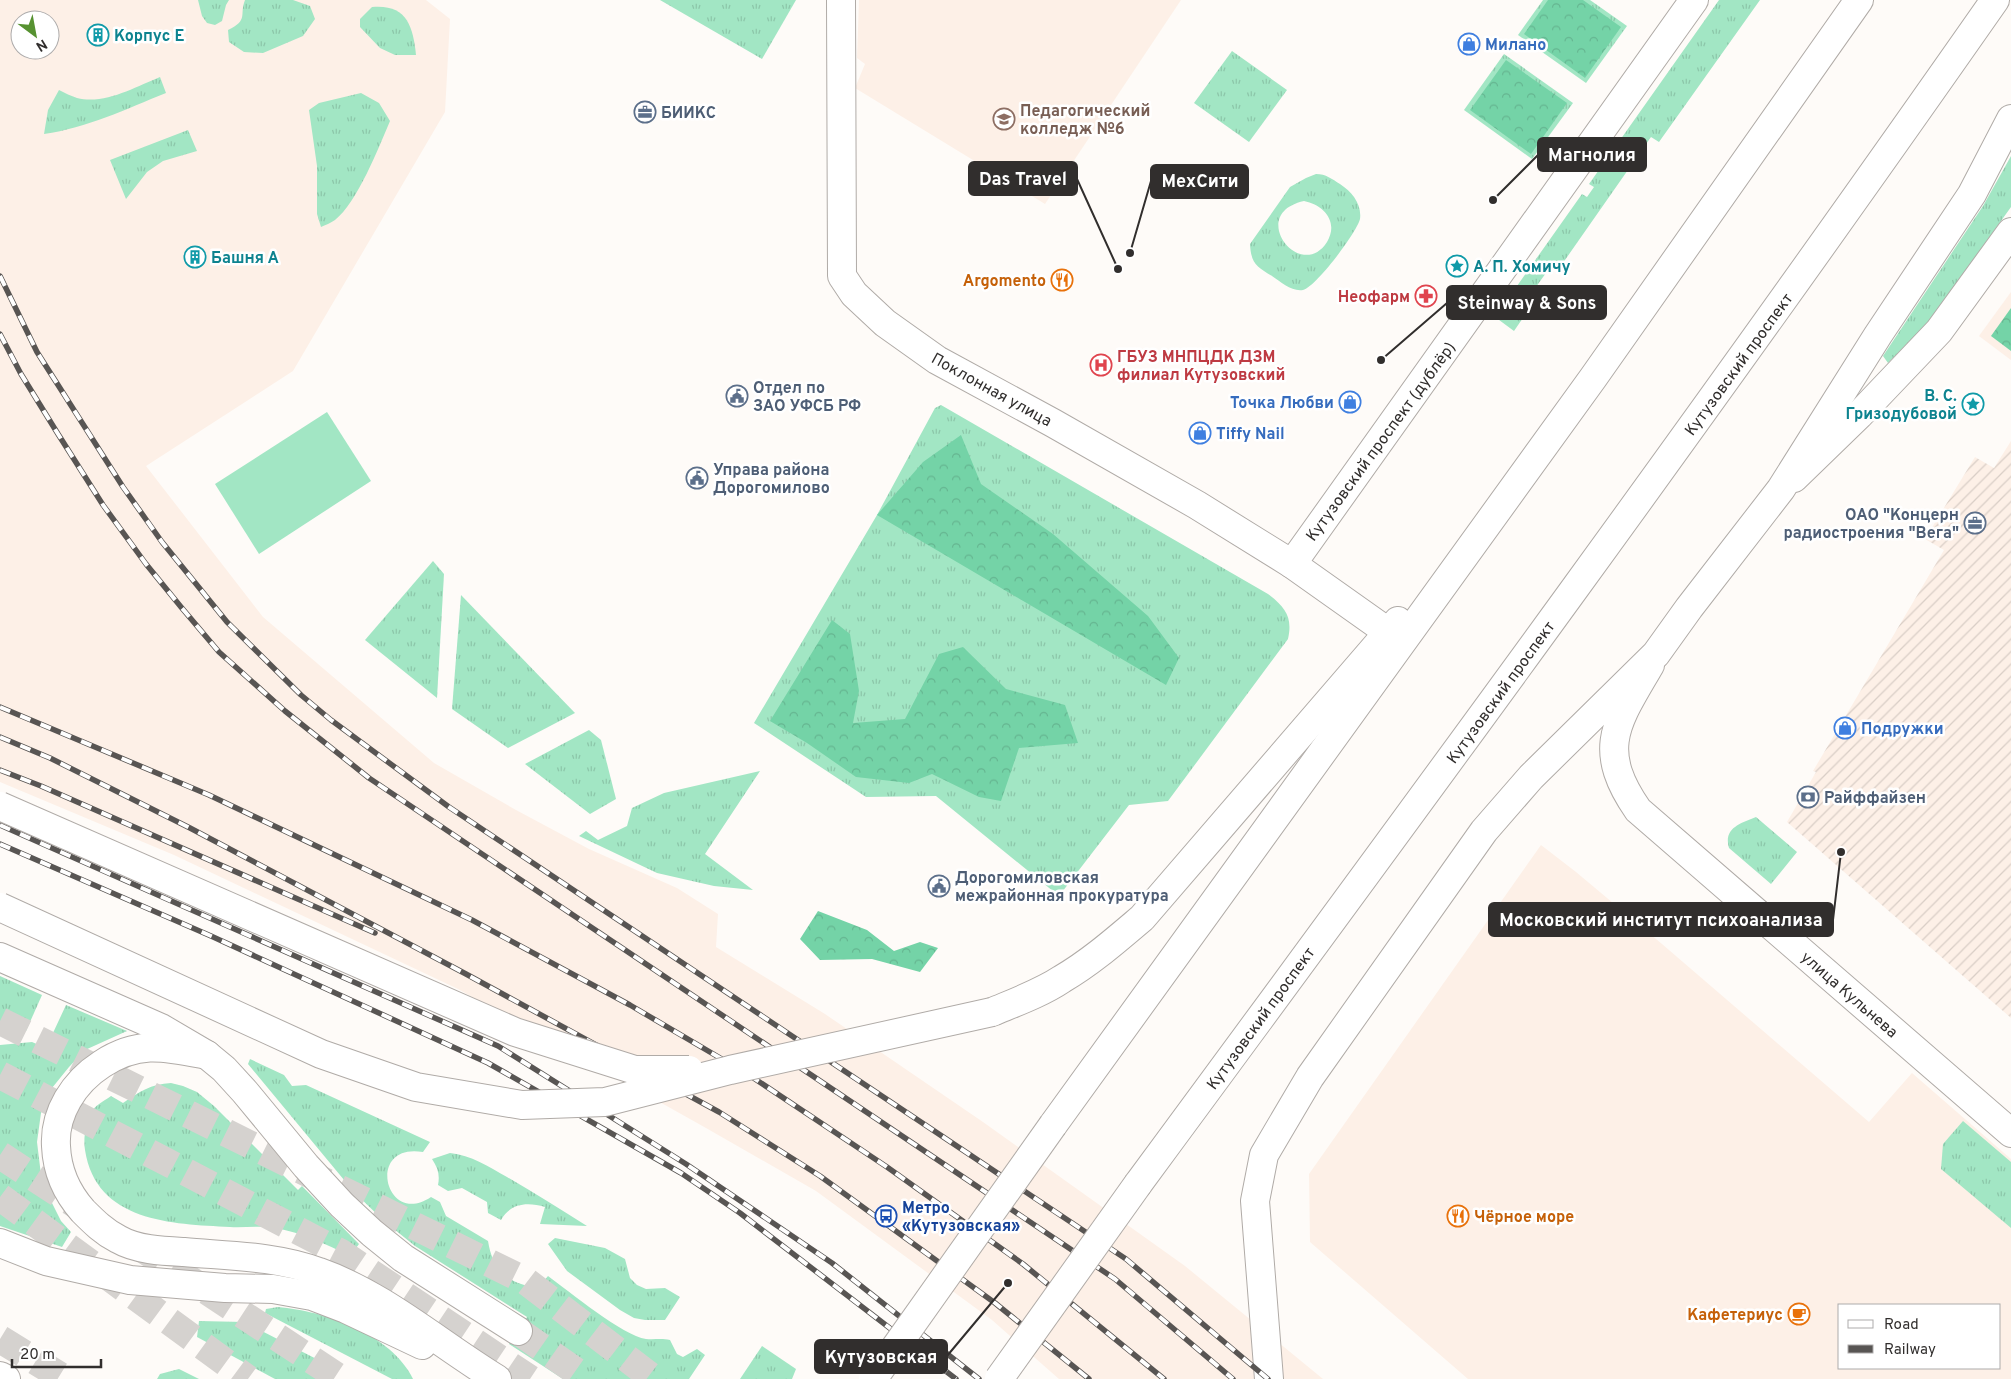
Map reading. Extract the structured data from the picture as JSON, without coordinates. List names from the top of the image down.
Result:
{
  "streets": {
    "main road": [
      "Кутузовский проспект",
      "Поклонная улица",
      "Кутузовский проспект (дублёр)",
      "улица Кульнева"
    ]
  },
  "crossings": [
    ["Поклонная улица", "Кутузовский проспект (дублёр)"]
  ],
  "places": {
    "building": ["Корпус E", "Башня А"],
    "shop": [
      "Милано",
      "Точка Любви",
      "Tiffy Nail",
      "Подружки"
    ],
    "office": ["БИИКС", "ОАО \"Концерн радиостроения \"Вега\""],
    "school or university": ["Педагогический колледж №6"],
    "other": [
      "Магнолия",
      "МехСити",
      "Das Travel",
      "Steinway & Sons",
      "Московский институт психоанализа",
      "Кутузовская"
    ],
    "place": ["А. П. Хомичу", "В. С. Гризодубовой"],
    "restaurant": ["Argomento", "Чёрное море"],
    "pharmacy": ["Неофарм"],
    "hospital": ["ГБУЗ МНПЦДК ДЗМ филиал Кутузовский"],
    "public building": ["Отдел по ЗАО УФСБ РФ", "Управа района Дорогомилово", "Дорогомиловская межрайонная прокуратура"],
    "bank": ["Райффайзен"],
    "bus stop": ["Метро «Кутузовская»"],
    "cafe": ["Кафетериус"]
  },
  "legend": ["Road", "Railway"],
  "scale_bar": "20 m",
  "north": "bottom right"
}
